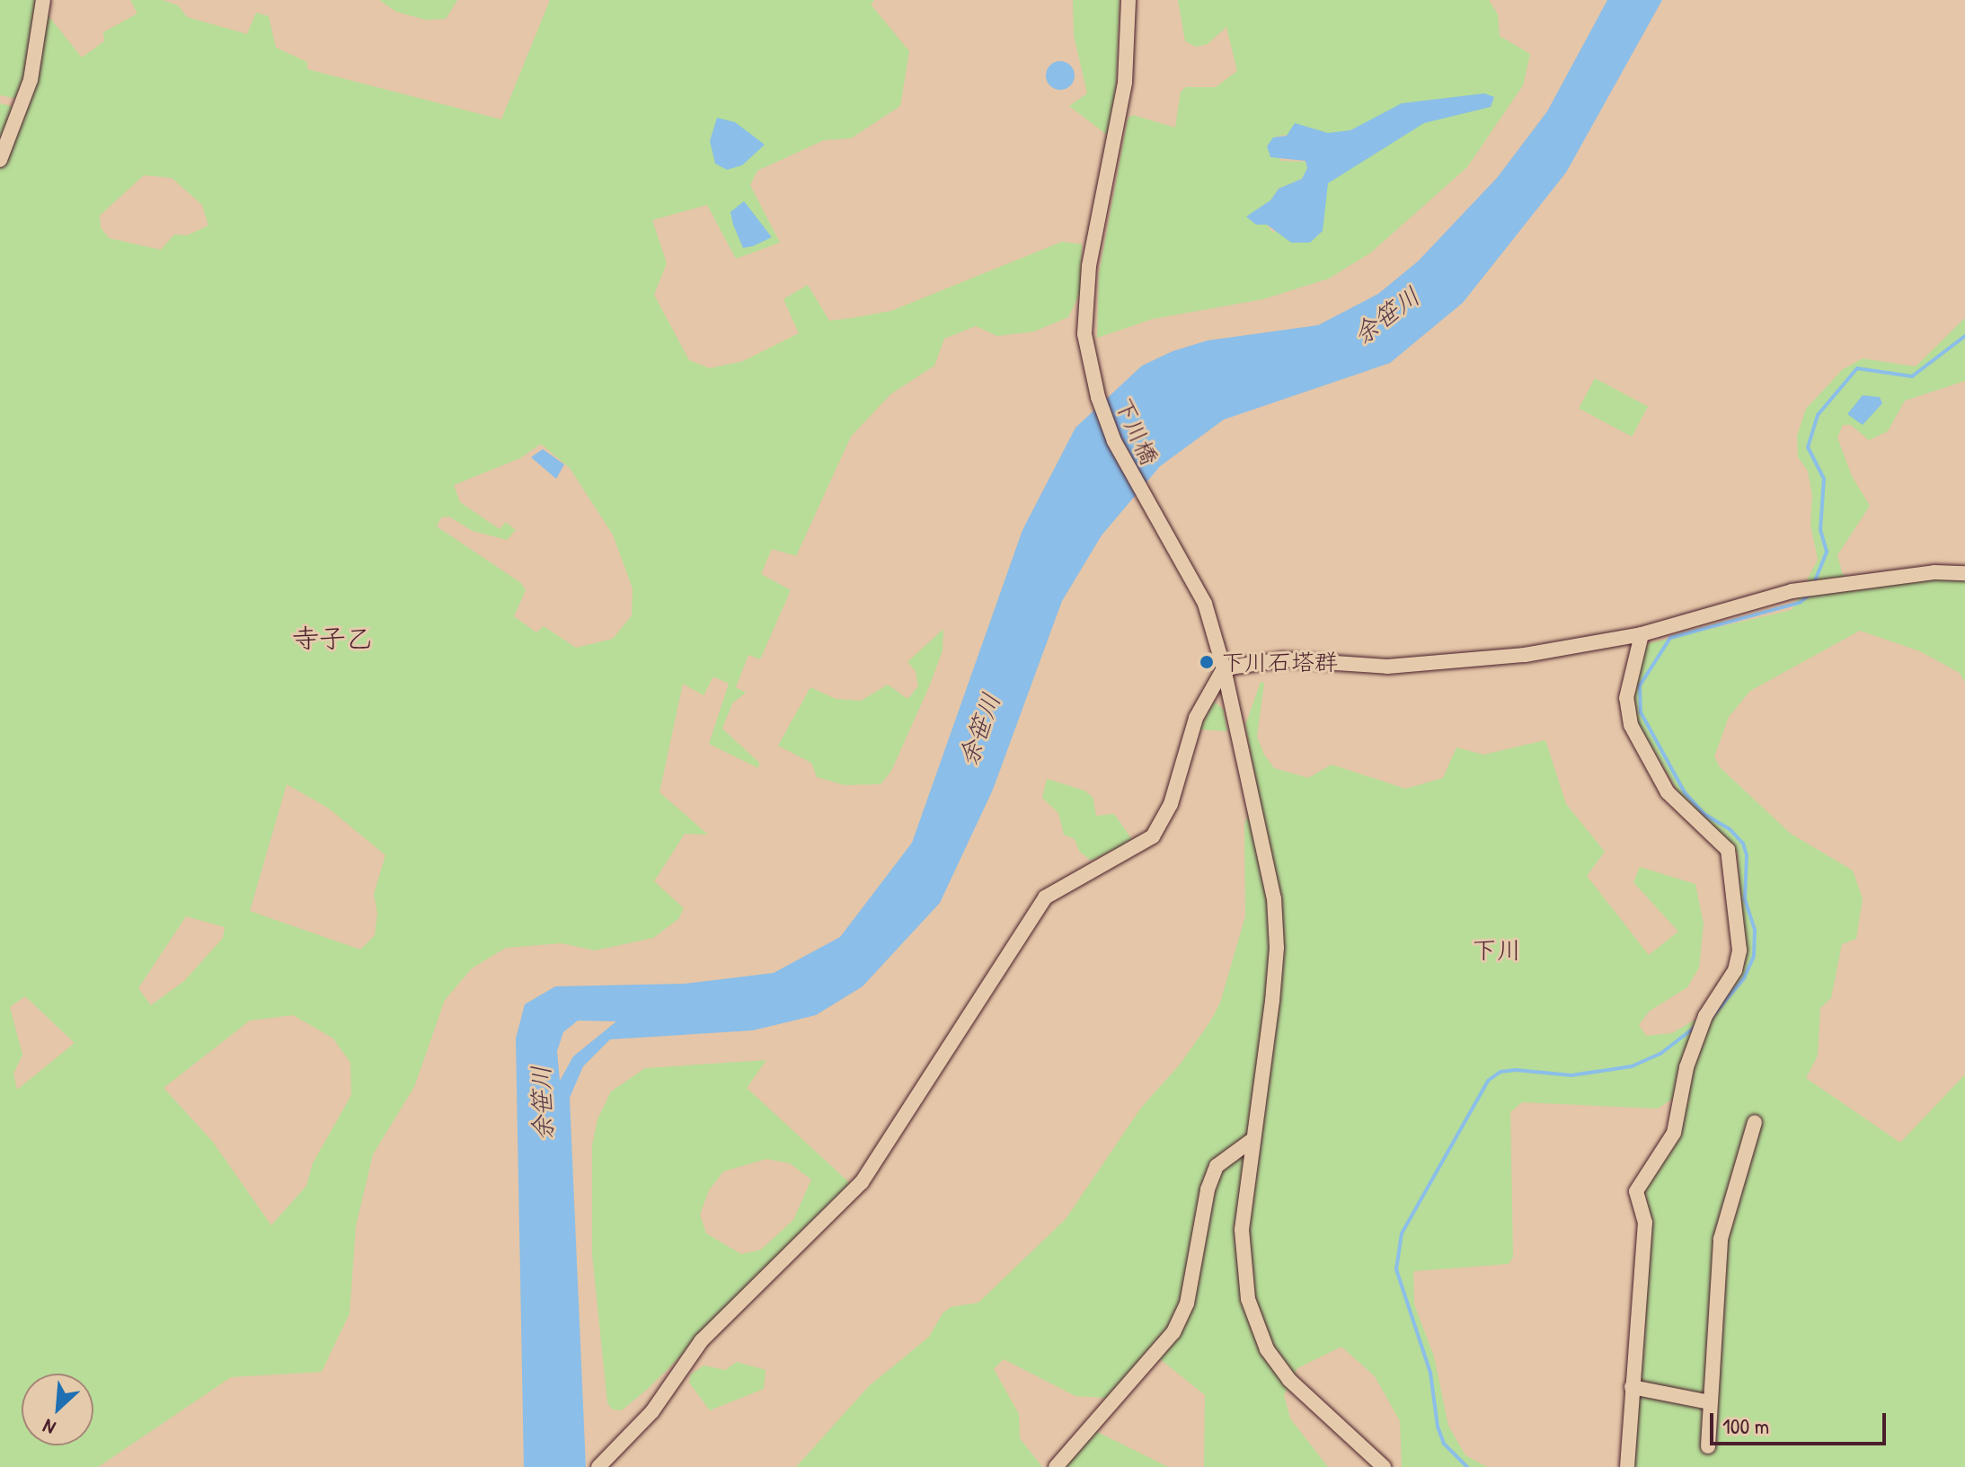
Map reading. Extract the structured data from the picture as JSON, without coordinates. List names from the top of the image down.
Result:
{
  "streets": {
    "street": ["下川橋"]
  },
  "districts": ["寺子乙", "下川"],
  "water": ["余笹川"],
  "places": ["下川石塔群"],
  "scale_bar": "100 m",
  "north": "bottom left"
}
